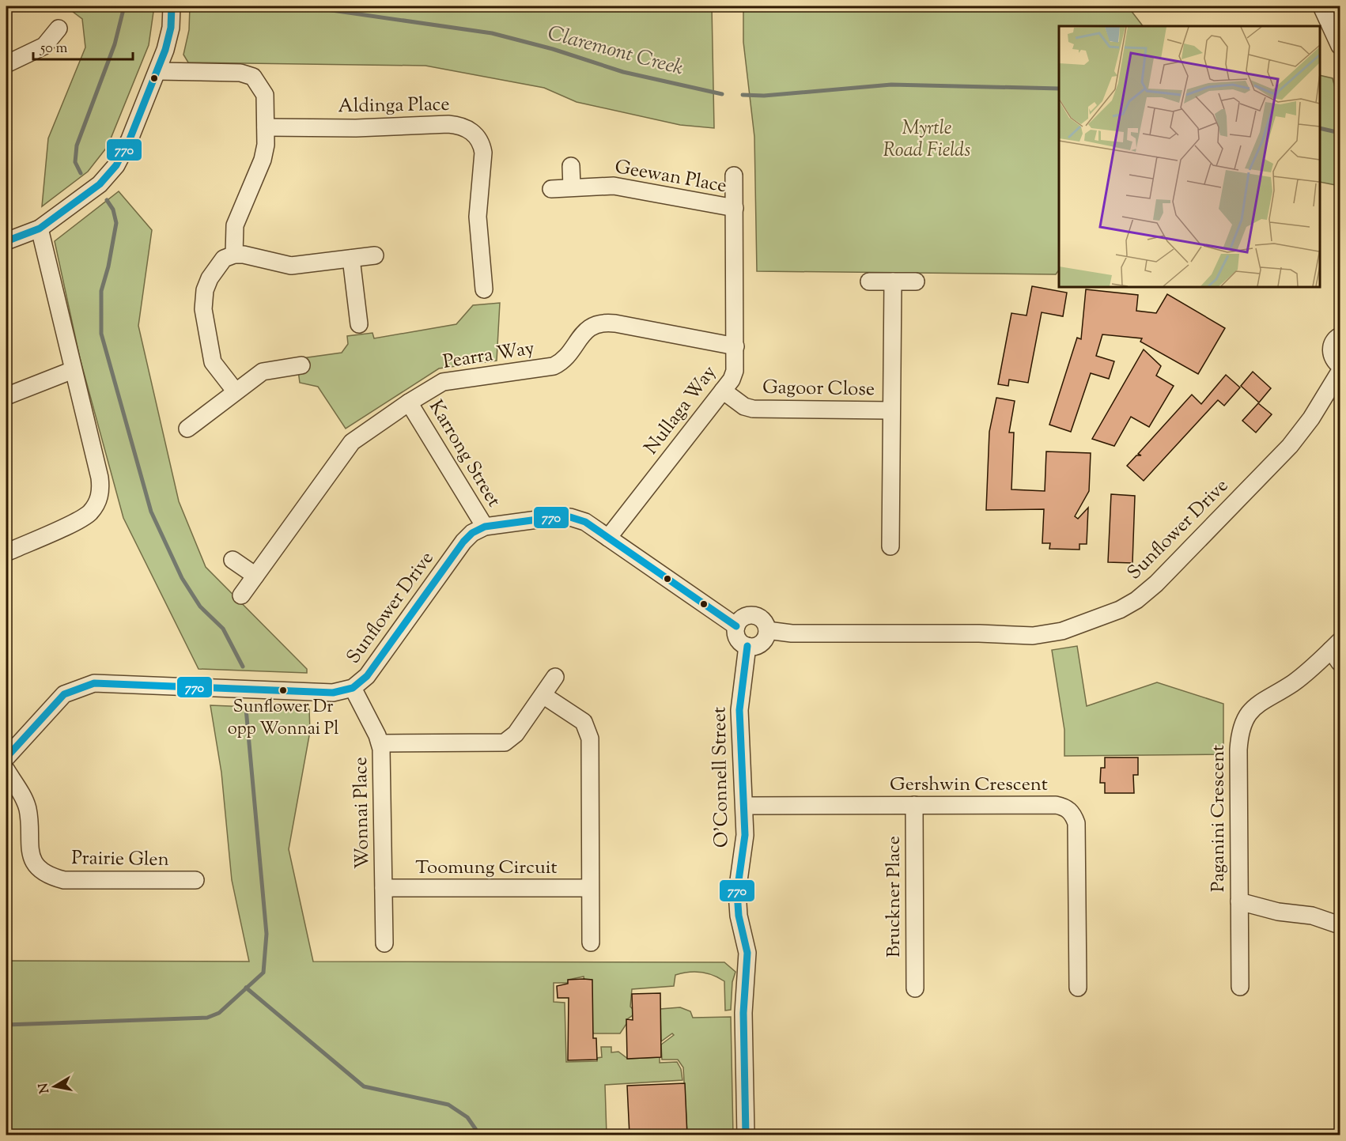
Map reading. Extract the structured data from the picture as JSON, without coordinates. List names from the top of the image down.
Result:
{
  "streets": {
    "street": [
      "Aldinga Place",
      "Geewan Place",
      "Pearra Way",
      "Gagoor Close",
      "Nullaga Way",
      "Karrong Street",
      "Sunflower Drive",
      "O'Connell Street",
      "Gershwin Crescent",
      "Wonnai Place",
      "Paganini Crescent",
      "Prairie Glen",
      "Toomung Circuit",
      "Bruckner Place"
    ]
  },
  "crossings": [
    ["Geewan Place", "Nullaga Way"],
    ["Pearra Way", "Nullaga Way"],
    ["Pearra Way", "Karrong Street"],
    ["Gagoor Close", "Nullaga Way"],
    ["Nullaga Way", "Sunflower Drive"],
    ["Karrong Street", "Sunflower Drive"],
    ["Sunflower Drive", "O'Connell Street"],
    ["Sunflower Drive", "Wonnai Place"],
    ["O'Connell Street", "Gershwin Crescent"],
    ["Gershwin Crescent", "Bruckner Place"],
    ["Wonnai Place", "Toomung Circuit"]
  ],
  "water": ["Claremont Creek"],
  "parks": ["Myrtle Road Fields"],
  "places": ["Sunflower Dr opp Wonnai Pl"],
  "lines": ["transit line 770"],
  "scale_bar": "50 m",
  "north": "left"
}
